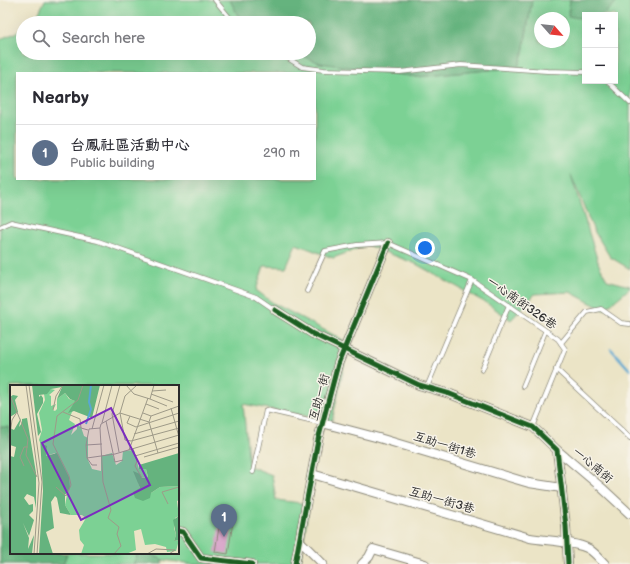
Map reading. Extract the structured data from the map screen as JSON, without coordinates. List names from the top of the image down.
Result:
{
  "streets": {
    "street": [
      "互助一街",
      "互助一街1巷",
      "一心南街",
      "互助一街3巷"
    ],
    "lane": ["一心南街326巷"]
  },
  "crossings": [
    ["一心南街326巷", "互助一街"],
    ["一心南街326巷", "一心南街"],
    ["互助一街", "互助一街1巷"],
    ["互助一街", "互助一街3巷"]
  ],
  "north": "bottom right",
  "page": {
    "map_buttons": ["+", "−"],
    "search": "Search here",
    "heading": "Nearby",
    "list": [
      {
        "mark": "1",
        "name": "台鳳社區活動中心",
        "note": "Public building",
        "value": "290 m"
      }
    ],
    "pins": "1"
  }
}
